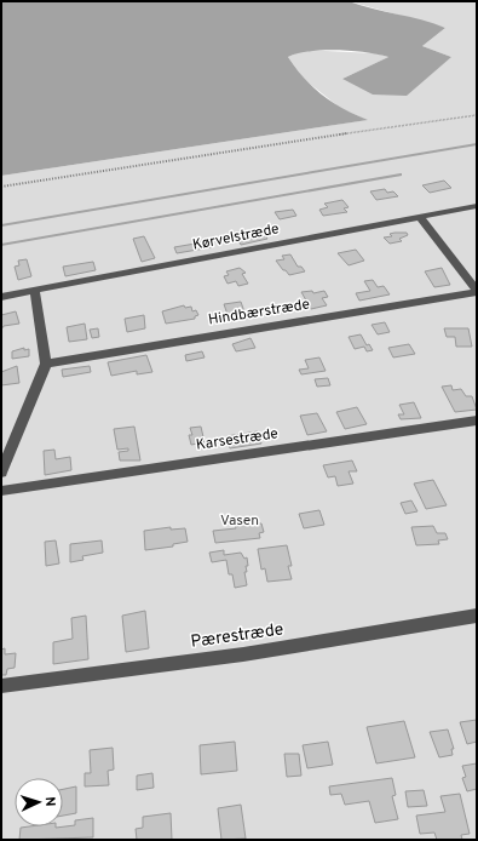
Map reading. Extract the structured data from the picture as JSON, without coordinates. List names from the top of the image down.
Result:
{
  "streets": {
    "lane": [
      "Kørvelstræde",
      "Hindbærstræde",
      "Karsestræde",
      "Pærestræde"
    ]
  },
  "parks": ["Vasen"],
  "north": "right"
}
